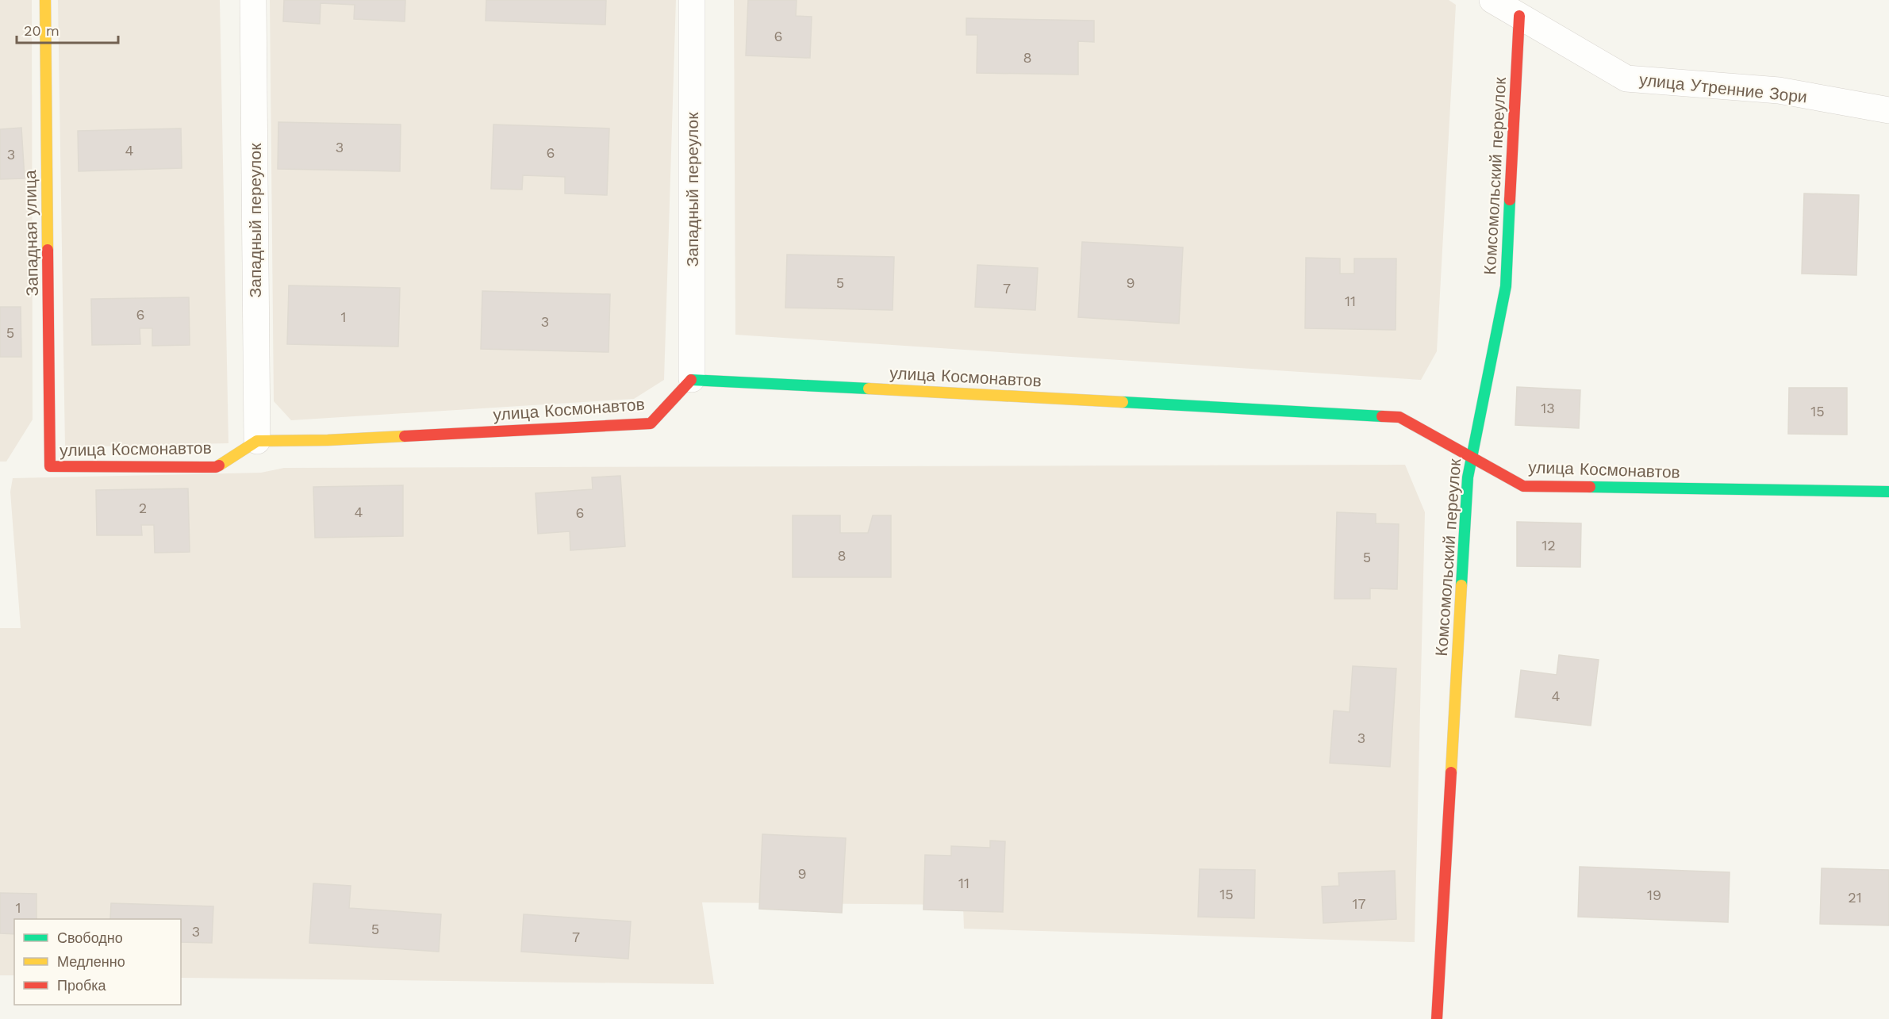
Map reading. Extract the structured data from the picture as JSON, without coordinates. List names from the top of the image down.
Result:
{
  "streets": {
    "street": [
      "улица Утренние Зори",
      "Комсомольский переулок",
      "Западный переулок",
      "Западная улица",
      "улица Космонавтов"
    ]
  },
  "crossings": [
    ["улица Утренние Зори", "Комсомольский переулок"],
    ["Комсомольский переулок", "улица Космонавтов"],
    ["Западный переулок", "улица Космонавтов"],
    ["Западная улица", "улица Космонавтов"]
  ],
  "house_numbers": [
    "6",
    "8",
    "3",
    "4",
    "6",
    "3",
    "5",
    "9",
    "7",
    "11",
    "6",
    "1",
    "3",
    "5",
    "13",
    "15",
    "2",
    "4",
    "6",
    "12",
    "8",
    "5",
    "4",
    "3",
    "9",
    "11",
    "15",
    "19",
    "21",
    "17",
    "1",
    "5",
    "3",
    "7"
  ],
  "legend": ["Свободно", "Медленно", "Пробка"],
  "scale_bar": "20 m"
}
